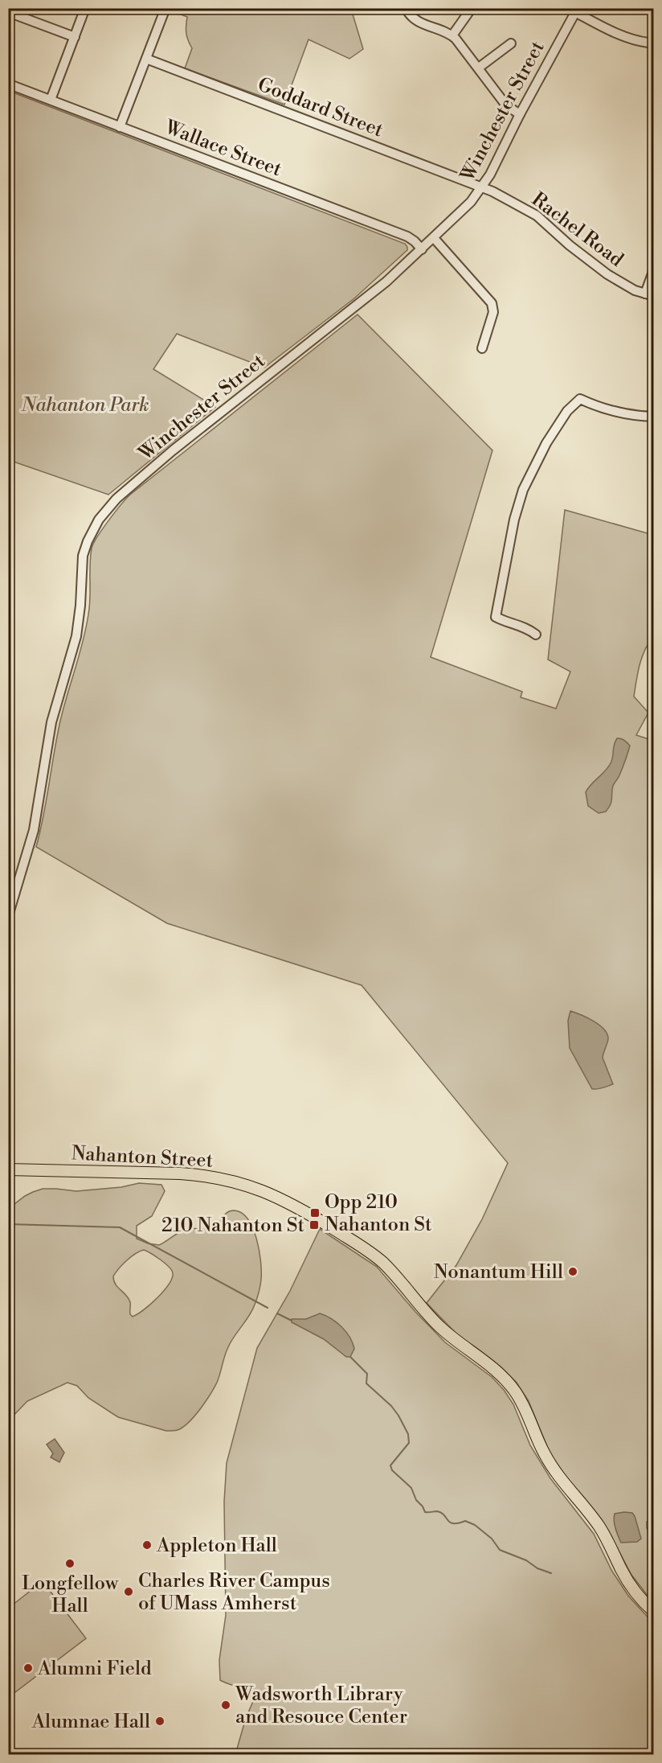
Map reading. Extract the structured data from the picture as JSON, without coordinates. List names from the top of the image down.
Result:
{
  "streets": {
    "main road": ["Nahanton Street"],
    "street": [
      "Goddard Street",
      "Winchester Street",
      "Wallace Street",
      "Rachel Road"
    ]
  },
  "crossings": [
    ["Goddard Street", "Winchester Street"],
    ["Goddard Street", "Rachel Road"],
    ["Winchester Street", "Wallace Street"],
    ["Winchester Street", "Rachel Road"]
  ],
  "parks": ["Nahanton Park"],
  "places": {
    "transit": ["Opp 210 Nahanton St", "210 Nahanton St"],
    "other": [
      "Nonantum Hill",
      "Appleton Hall",
      "Longfellow Hall",
      "Charles River Campus of UMass Amherst",
      "Alumni Field",
      "Wadsworth Library and Resouce Center",
      "Alumnae Hall"
    ]
  }
}
